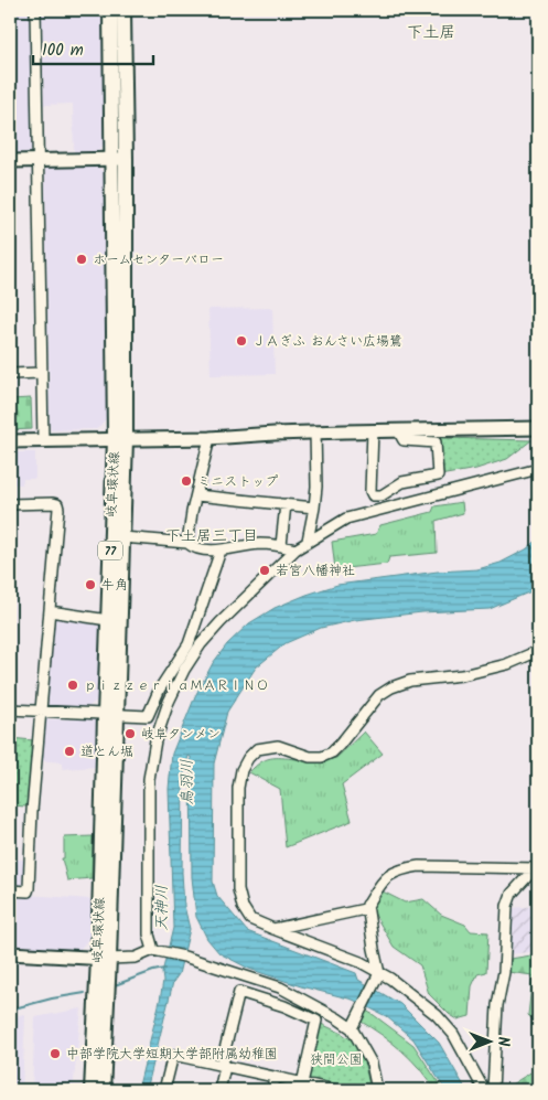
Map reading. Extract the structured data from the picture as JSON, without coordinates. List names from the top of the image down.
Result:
{
  "streets": {
    "main road": ["岐阜環状線", "77"]
  },
  "districts": ["下土居", "下土居三丁目"],
  "water": ["鳥羽川", "天神川"],
  "parks": ["狭間公園"],
  "places": [
    "ホームセンターバロー",
    "ＪＡぎふ おんさい広場鷺",
    "ミニストップ",
    "若宮八幡神社",
    "牛角",
    "ｐｉｚｚｅｒｉａＭＡＲＩＮＯ",
    "岐阜タンメン",
    "道とん堀",
    "中部学院大学短期大学部附属幼稚園"
  ],
  "scale_bar": "100 m",
  "north": "right"
}
